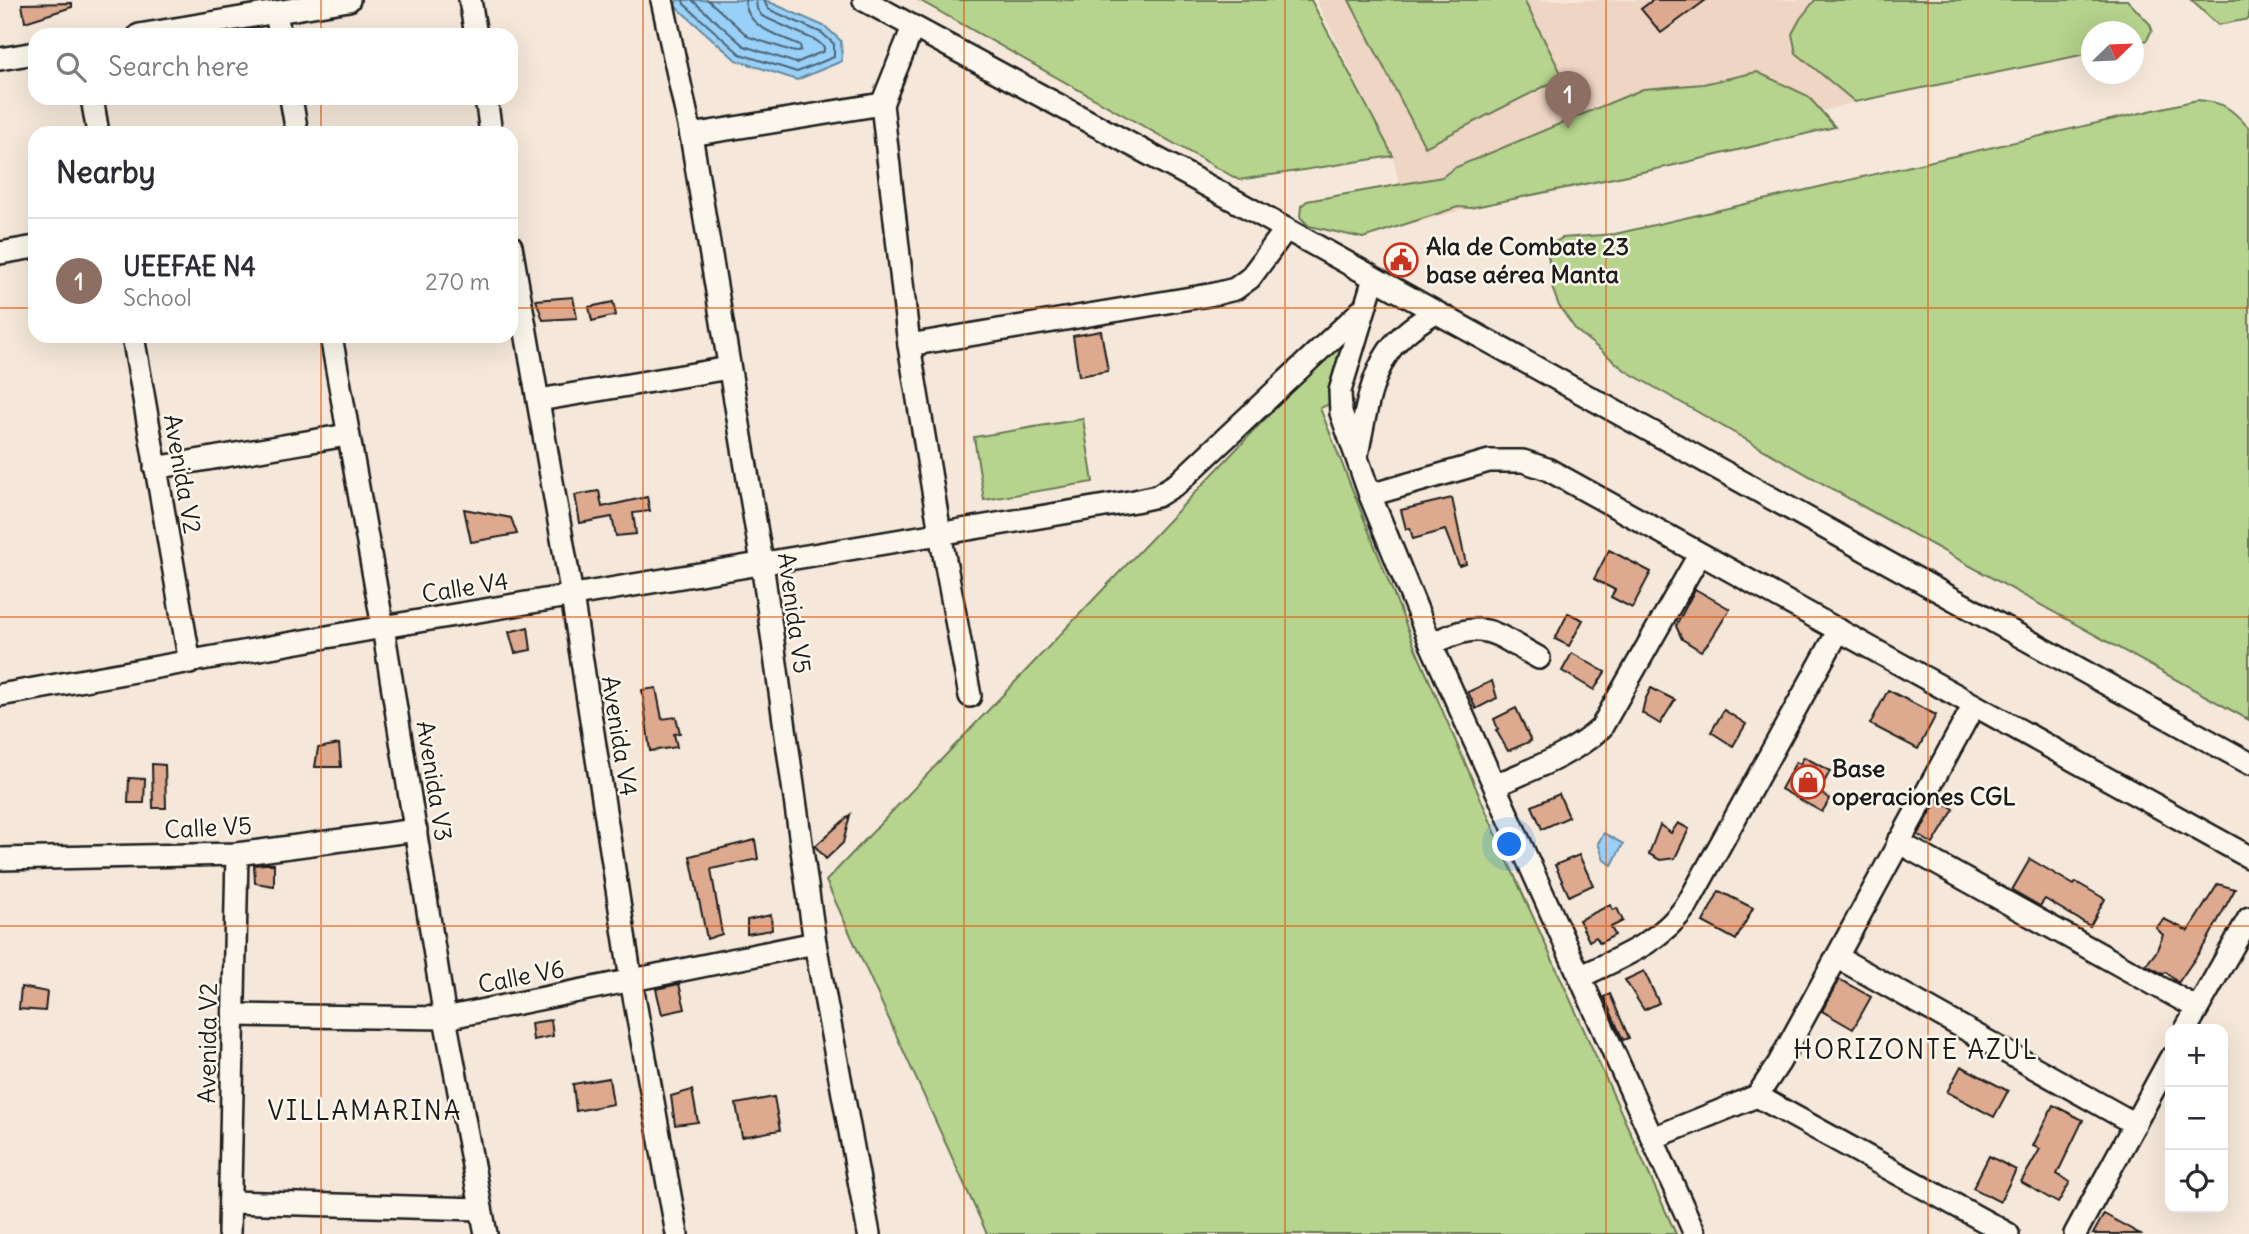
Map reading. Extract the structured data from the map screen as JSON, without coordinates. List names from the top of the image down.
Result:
{
  "streets": {
    "street": [
      "Avenida V2",
      "Calle V4",
      "Avenida V5",
      "Avenida V4",
      "Avenida V3",
      "Calle V5",
      "Calle V6"
    ]
  },
  "crossings": [
    ["Avenida V2", "Calle V4"],
    ["Avenida V2", "Calle V5"],
    ["Avenida V2", "Calle V6"],
    ["Calle V4", "Avenida V5"],
    ["Calle V4", "Avenida V4"],
    ["Calle V4", "Avenida V3"],
    ["Avenida V5", "Calle V6"],
    ["Avenida V4", "Calle V6"],
    ["Avenida V3", "Calle V5"],
    ["Avenida V3", "Calle V6"]
  ],
  "districts": ["HORIZONTE AZUL", "VILLAMARINA"],
  "places": {
    "public building": ["Ala de Combate 23 base aérea Manta"],
    "shop": ["Base operaciones CGL"]
  },
  "north": "top right",
  "page": {
    "search": "Search here",
    "pins": "1",
    "heading": "Nearby",
    "list": [
      {
        "mark": "1",
        "name": "UEEFAE N4",
        "note": "School",
        "value": "270 m"
      }
    ],
    "map_buttons": ["+", "−"]
  }
}
